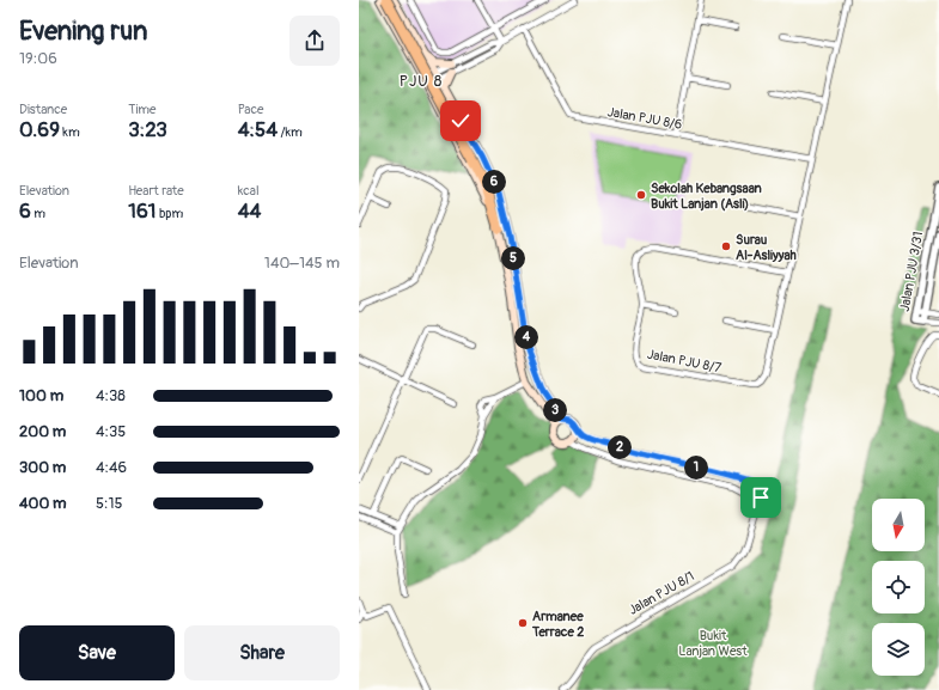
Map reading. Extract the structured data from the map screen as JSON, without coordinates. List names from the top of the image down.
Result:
{
  "streets": {
    "street": [
      "Jalan PJU 8/6",
      "Jalan PJU 3/31",
      "Jalan PJU 8/7",
      "Jalan PJU 8/1"
    ]
  },
  "crossings": [
    ["Jalan PJU 8/6", "Jalan PJU 8/7"]
  ],
  "districts": ["PJU 8"],
  "parks": ["Bukit Lanjan West"],
  "places": ["Sekolah Kebangsaan Bukit Lanjan (Asli)", "Surau Al-Asliyyah", "Armanee Terrace 2"],
  "north": "bottom",
  "page": {
    "heading": ["Evening run", "19:06"],
    "stats": [
      ["Distance", "0.69 km"],
      ["Time", "3:23"],
      ["Pace", "4:54 /km"],
      ["Elevation", "6 m"],
      ["Heart rate", "161 bpm"],
      ["kcal", "44"]
    ],
    "pins": [
      "6",
      "5",
      "4",
      "3",
      "2",
      "1"
    ],
    "chart": ["Elevation", "140–145 m"],
    "list": [
      {
        "name": "100 m",
        "note": "4:38"
      },
      {
        "name": "200 m",
        "note": "4:35"
      },
      {
        "name": "300 m",
        "note": "4:46"
      },
      {
        "name": "400 m",
        "note": "5:15"
      }
    ],
    "buttons": ["Save", "Share"]
  }
}
